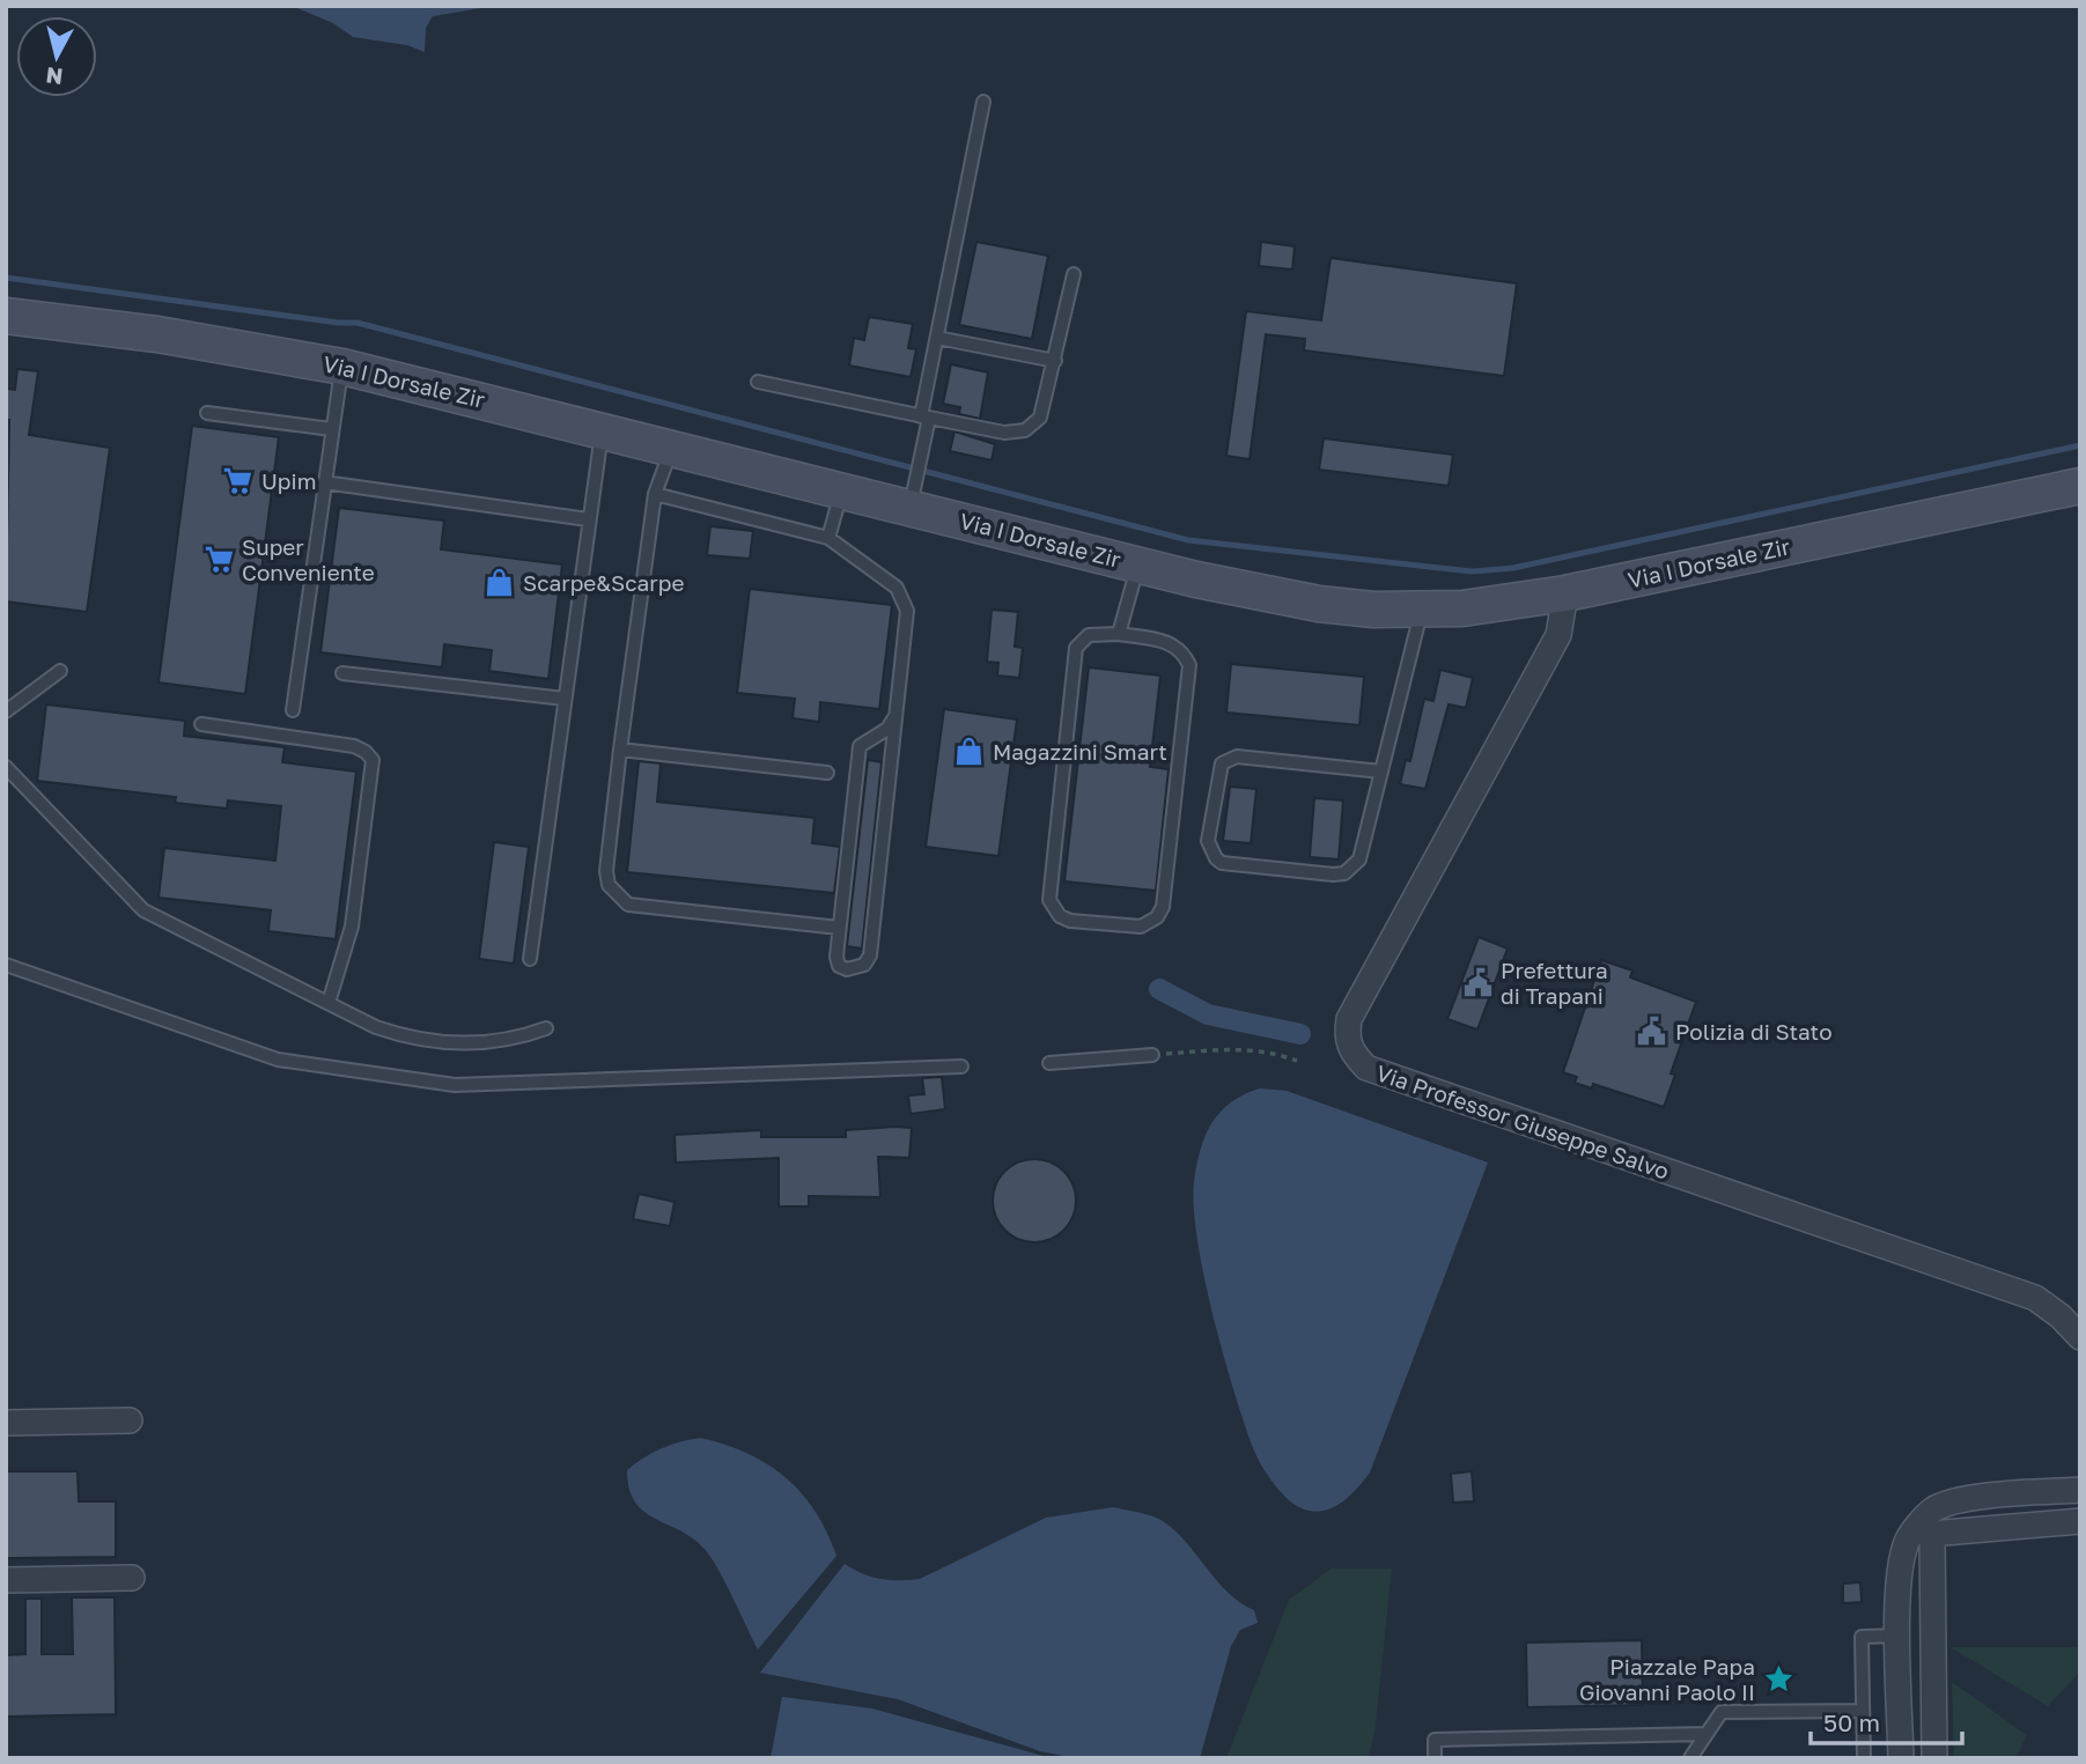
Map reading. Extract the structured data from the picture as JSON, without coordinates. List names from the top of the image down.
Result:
{
  "streets": {
    "main road": ["Via I Dorsale Zir"],
    "street": ["Via Professor Giuseppe Salvo"]
  },
  "crossings": [
    ["Via I Dorsale Zir", "Via Professor Giuseppe Salvo"]
  ],
  "places": {
    "supermarket": ["Upim", "Super Conveniente"],
    "shop": ["Scarpe&Scarpe", "Magazzini Smart"],
    "public building": ["Prefettura di Trapani", "Polizia di Stato"],
    "place": ["Piazzale Papa Giovanni Paolo II"]
  },
  "scale_bar": "50 m",
  "north": "bottom"
}
